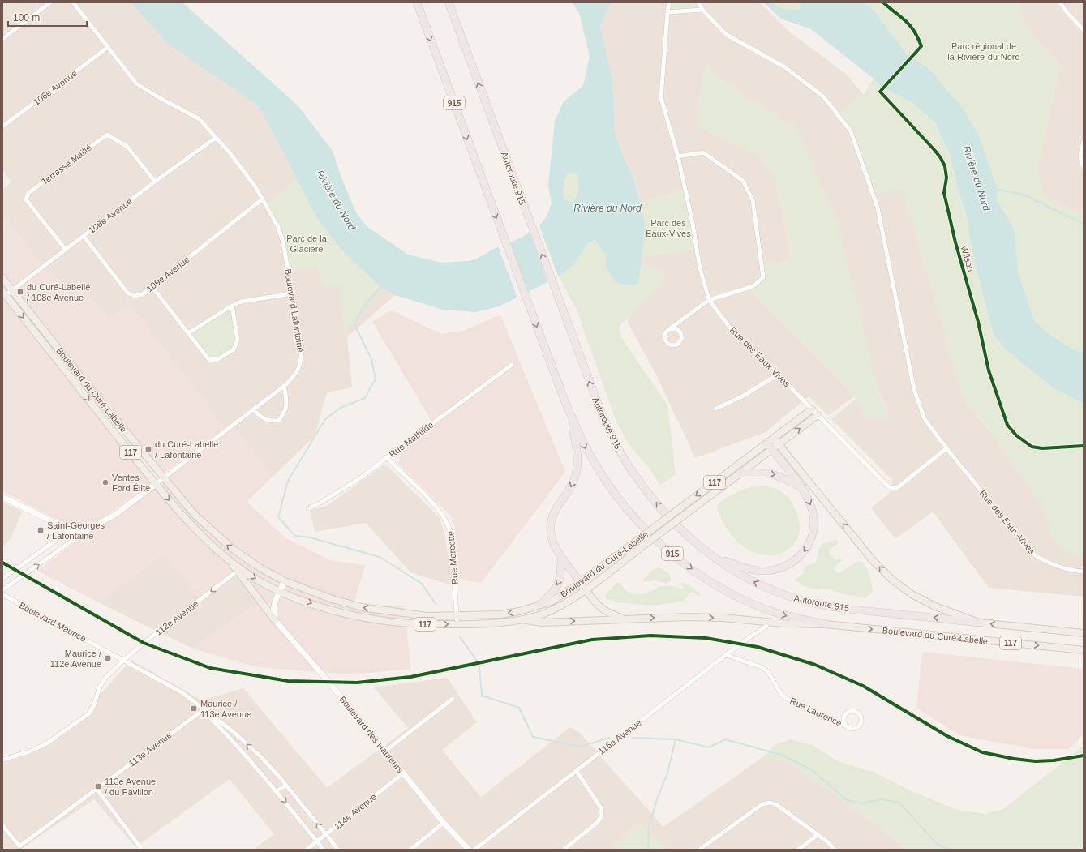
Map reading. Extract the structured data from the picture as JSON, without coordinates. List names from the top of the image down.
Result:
{
  "streets": {
    "highway": ["915", "Autoroute 915"],
    "main road": [
      "Boulevard Lafontaine",
      "Boulevard du Curé-Labelle",
      "117",
      "Boulevard des Hauteurs"
    ],
    "street": [
      "106e Avenue",
      "Terrasse Maillé",
      "108e Avenue",
      "109e Avenue",
      "Rue des Eaux-Vives",
      "Rue Mathilde",
      "Rue Marcotte",
      "112e Avenue",
      "Boulevard Maurice",
      "Rue Laurence",
      "116e Avenue",
      "113e Avenue",
      "114e Avenue"
    ],
    "cycle path": ["Wilson"]
  },
  "crossings": [
    ["106e Avenue", "Boulevard Lafontaine"],
    ["915", "Boulevard du Curé-Labelle"],
    ["Terrasse Maillé", "108e Avenue"],
    ["Autoroute 915", "Boulevard du Curé-Labelle"],
    ["108e Avenue", "109e Avenue"],
    ["108e Avenue", "Boulevard Lafontaine"],
    ["108e Avenue", "Boulevard du Curé-Labelle"],
    ["109e Avenue", "Boulevard Lafontaine"],
    ["Boulevard Lafontaine", "Boulevard du Curé-Labelle"],
    ["Rue des Eaux-Vives", "Boulevard du Curé-Labelle"],
    ["Rue des Eaux-Vives", "117"],
    ["Boulevard du Curé-Labelle", "117"],
    ["Boulevard du Curé-Labelle", "Rue Marcotte"],
    ["Rue Mathilde", "Rue Marcotte"],
    ["112e Avenue", "Boulevard Maurice"],
    ["Boulevard Maurice", "113e Avenue"],
    ["Boulevard Maurice", "114e Avenue"],
    ["Rue Laurence", "116e Avenue"],
    ["Boulevard des Hauteurs", "114e Avenue"]
  ],
  "one_way": ["112e Avenue"],
  "water": ["Rivière du Nord"],
  "parks": ["Parc régional de la Rivière-du-Nord", "Parc des Eaux-Vives", "Parc de la Glacière"],
  "places": {
    "transit": [
      "du Curé-Labelle / 108e Avenue",
      "du Curé-Labelle / Lafontaine",
      "Saint-Georges / Lafontaine",
      "Maurice / 112e Avenue",
      "Maurice / 113e Avenue",
      "113e Avenue / du Pavillon"
    ],
    "other": ["Ventes Ford Élite"]
  },
  "scale_bar": "100 m"
}
